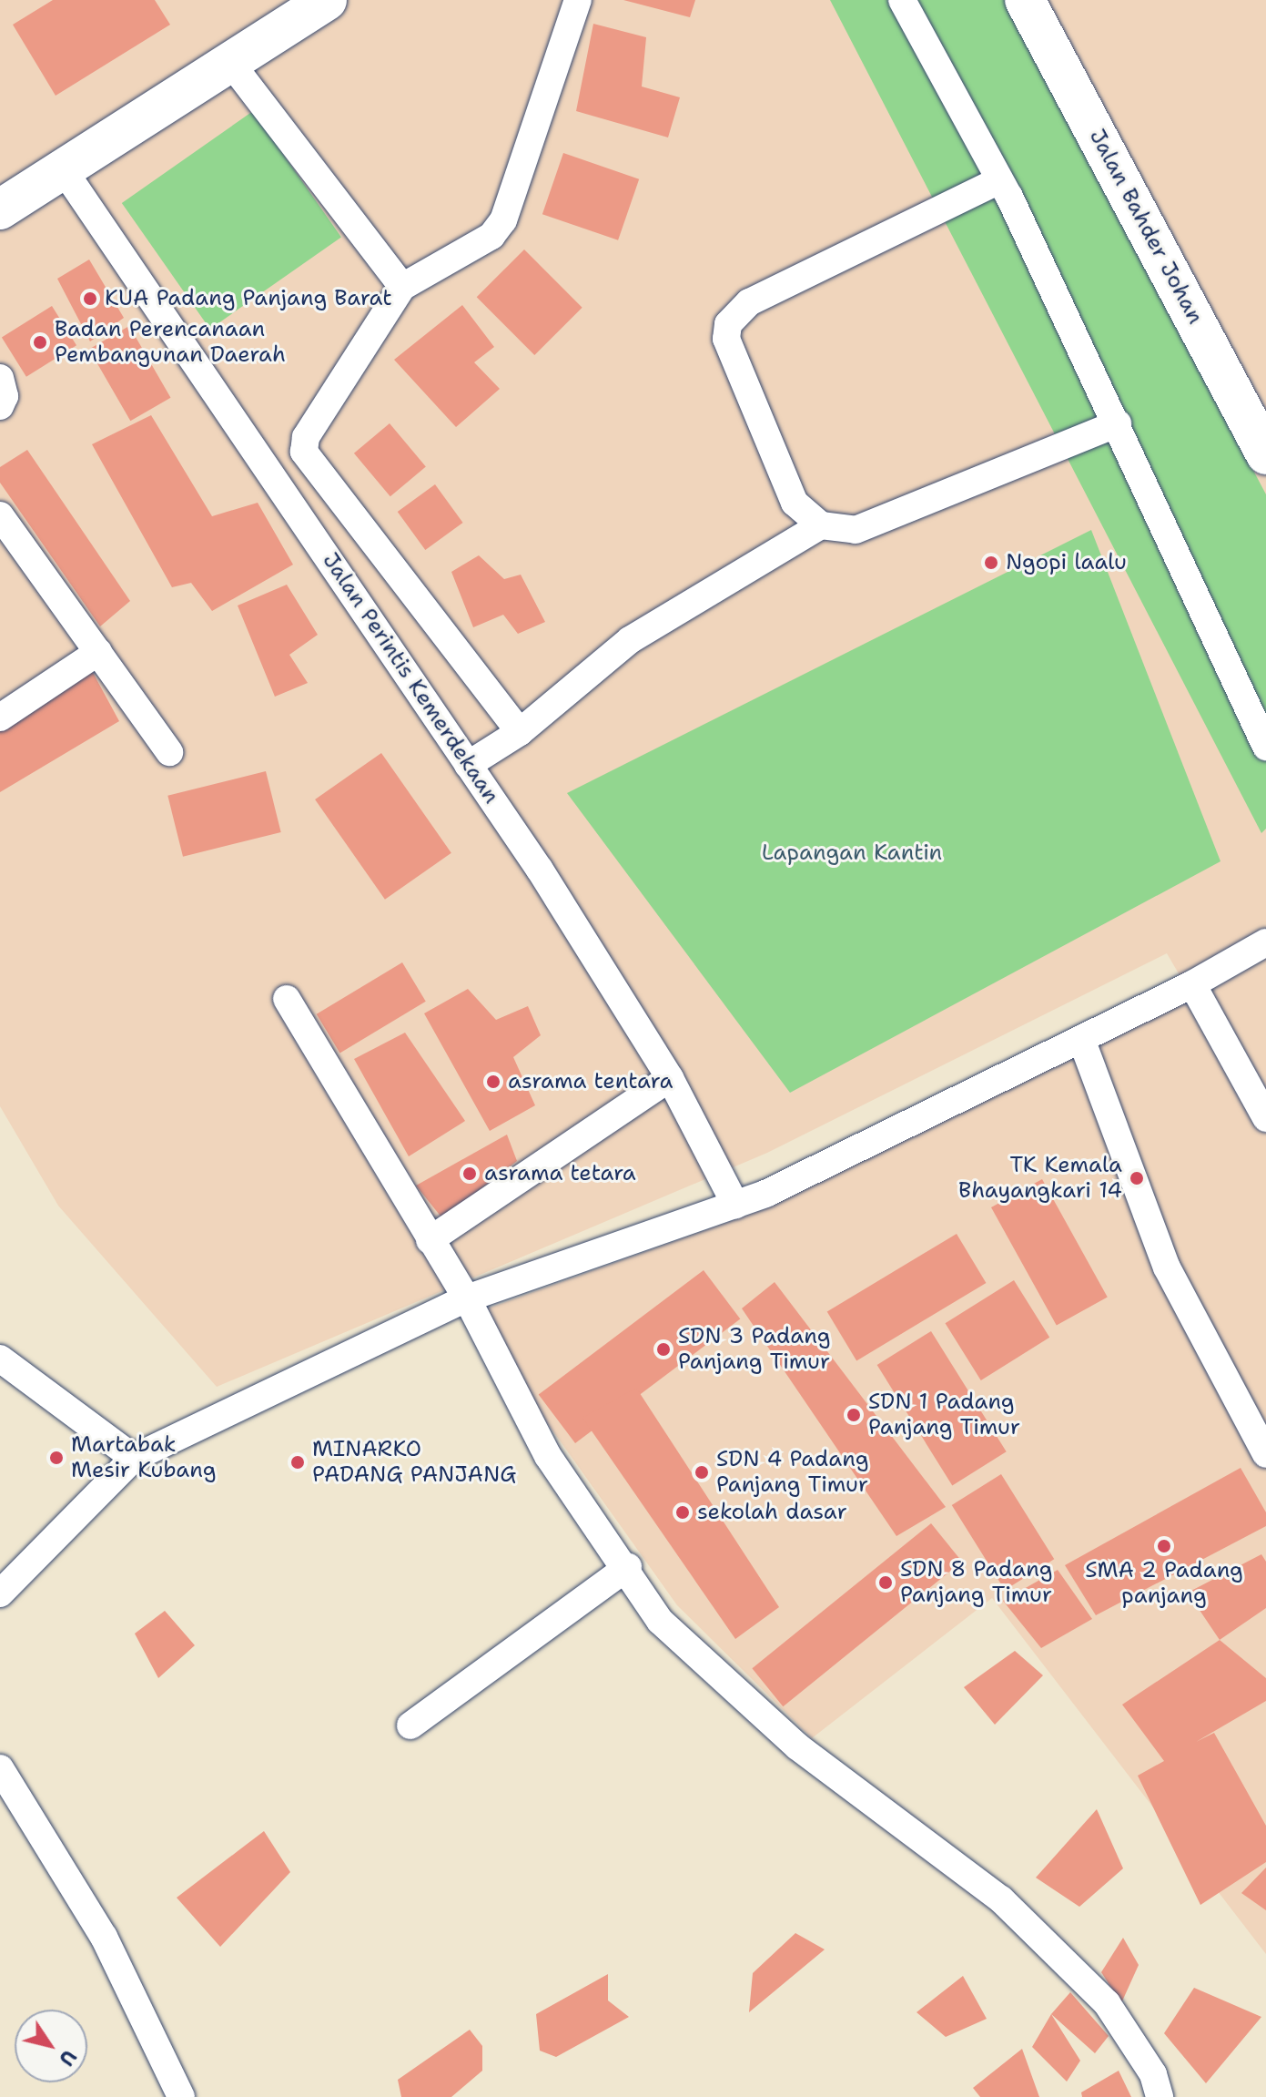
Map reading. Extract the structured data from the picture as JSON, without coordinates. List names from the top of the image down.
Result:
{
  "streets": {
    "main road": ["Jalan Bahder Johan"],
    "street": ["Jalan Perintis Kemerdekaan"]
  },
  "parks": ["Lapangan Kantin"],
  "places": [
    "KUA Padang Panjang Barat",
    "Badan Perencanaan Pembangunan Daerah",
    "Ngopi laalu",
    "asrama tentara",
    "asrama tetara",
    "TK Kemala Bhayangkari 14",
    "SDN 3 Padang Panjang Timur",
    "SDN 1 Padang Panjang Timur",
    "Martabak Mesir Kubang",
    "MINARKO PADANG PANJANG",
    "SDN 4 Padang Panjang Timur",
    "sekolah dasar",
    "SMA 2 Padang panjang",
    "SDN 8 Padang Panjang Timur"
  ],
  "north": "bottom right"
}
